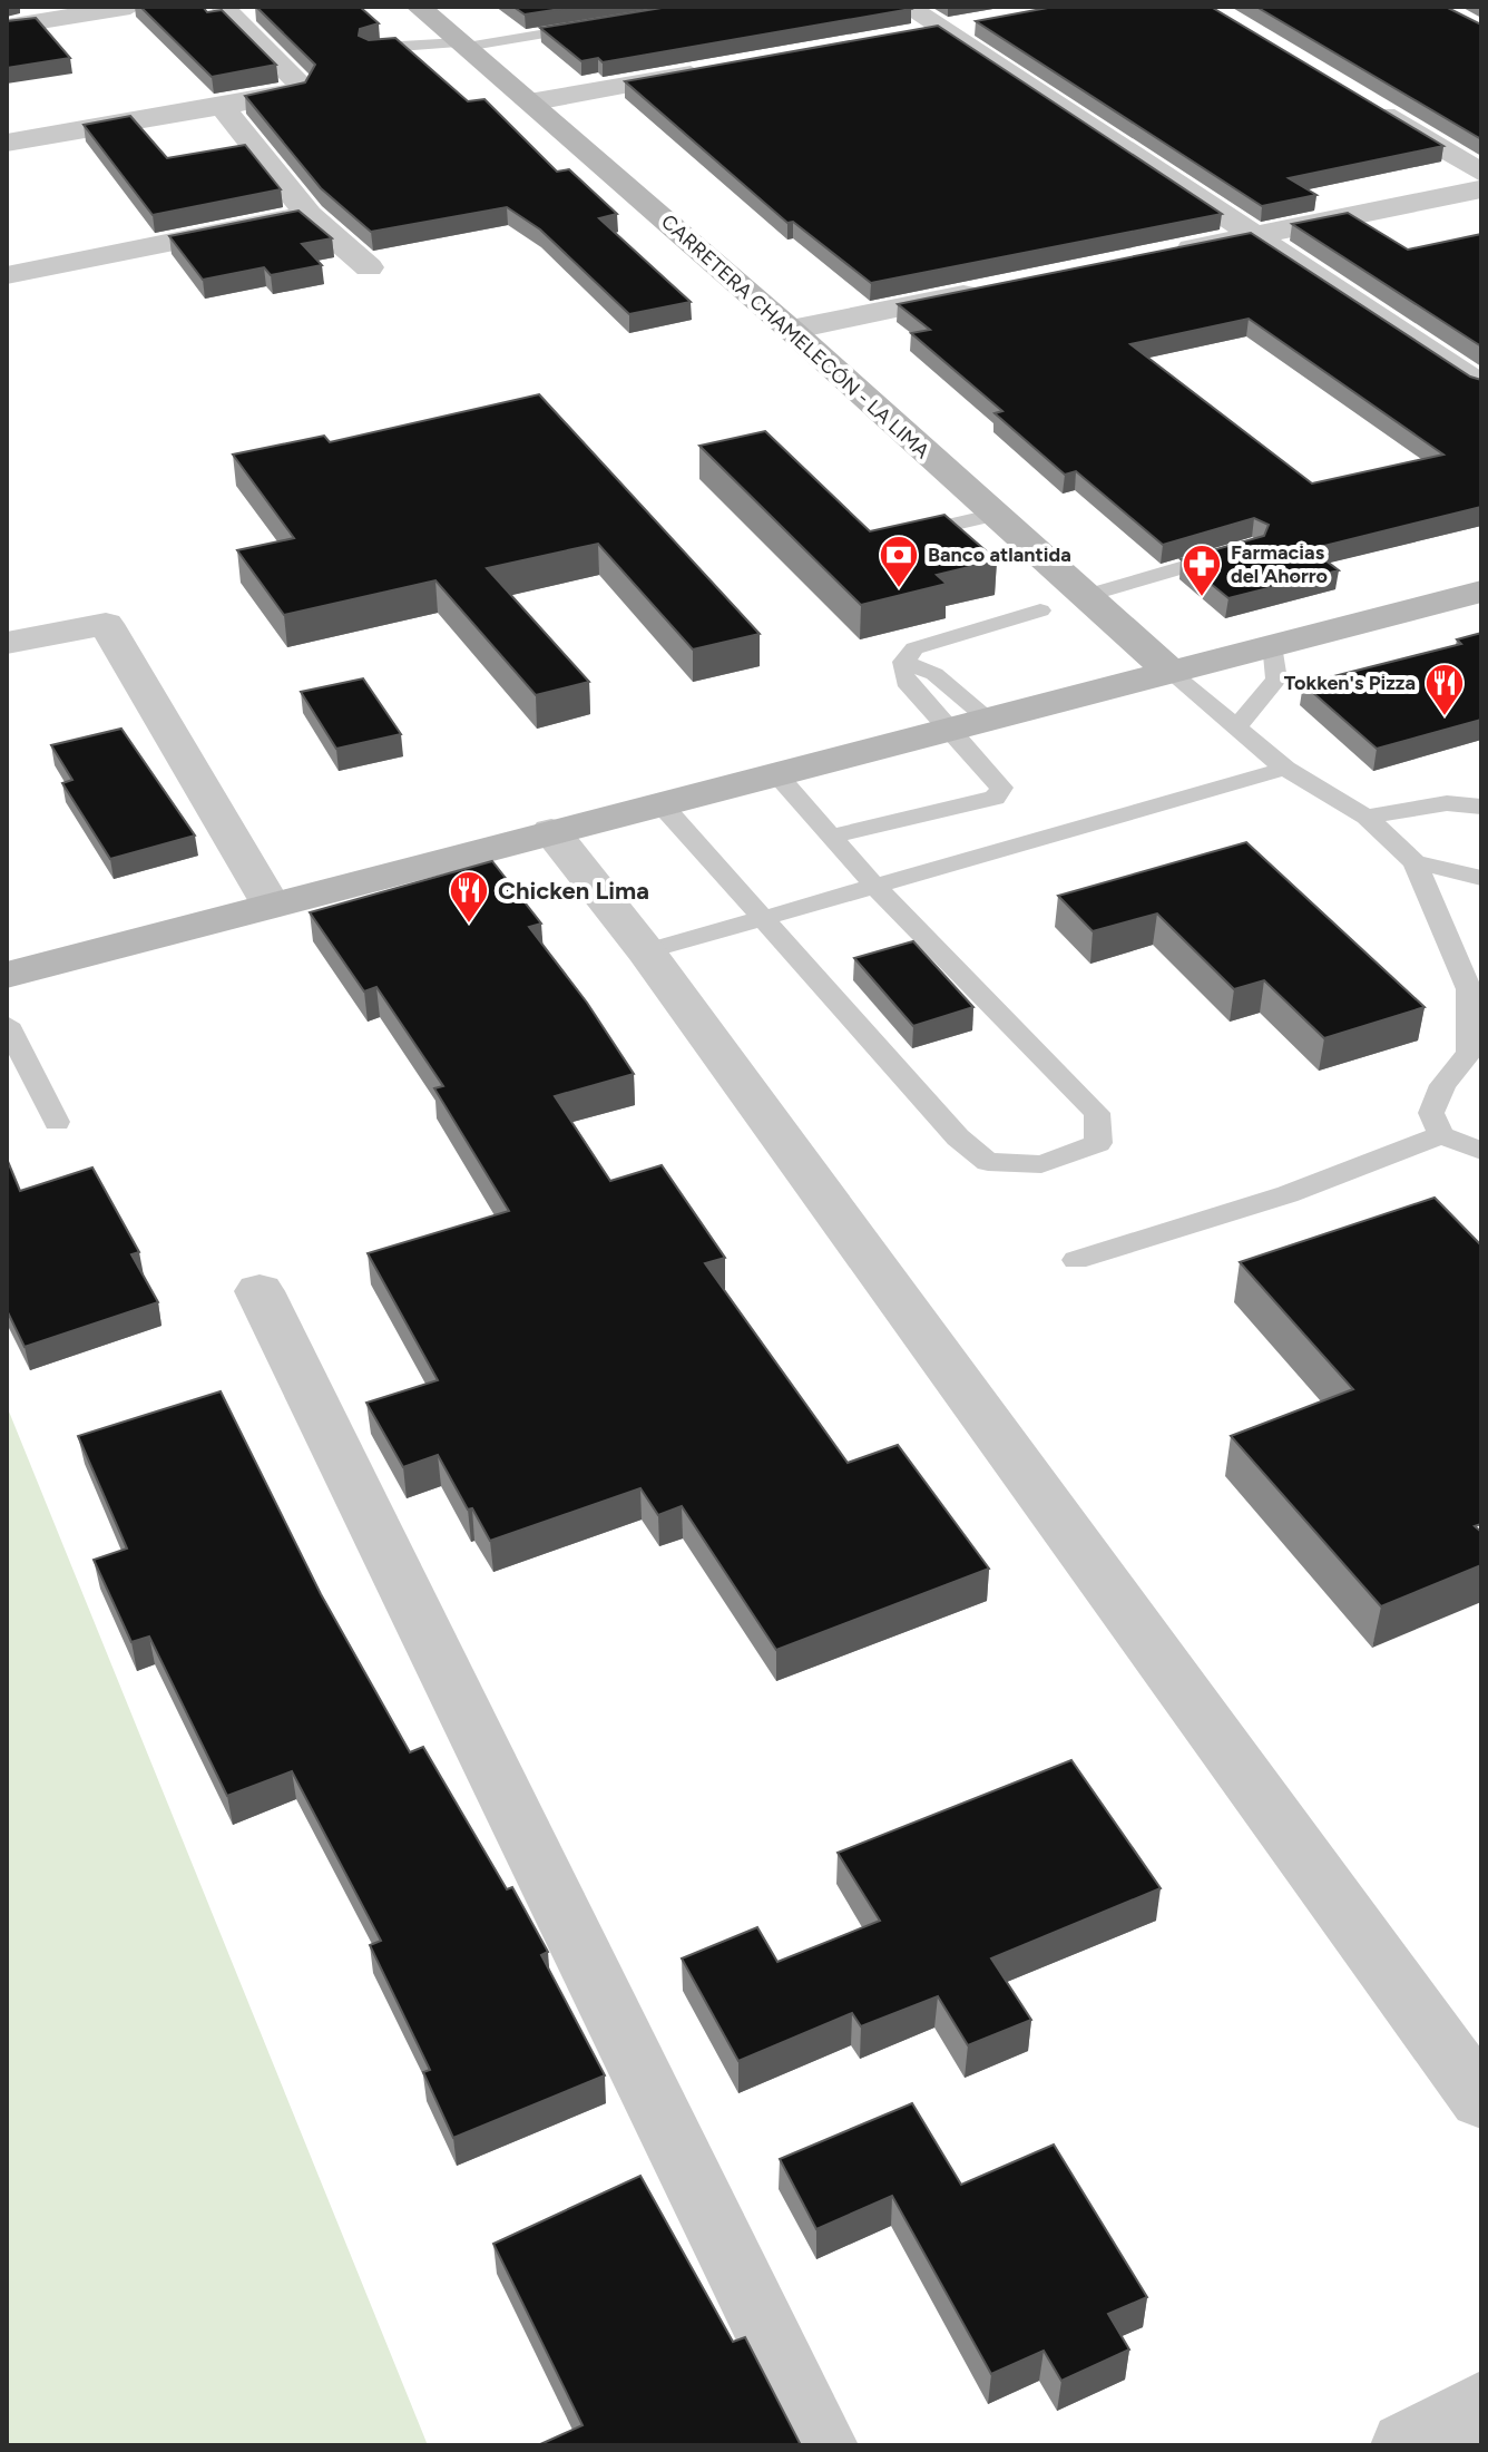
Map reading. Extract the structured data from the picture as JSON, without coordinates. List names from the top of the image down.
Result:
{
  "streets": {
    "street": ["CARRETERA CHAMELECÓN - LA LIMA"]
  },
  "places": {
    "bank": ["Banco atlantida"],
    "pharmacy": ["Farmacias del Ahorro"],
    "restaurant": ["Tokken's Pizza", "Chicken Lima"]
  }
}
